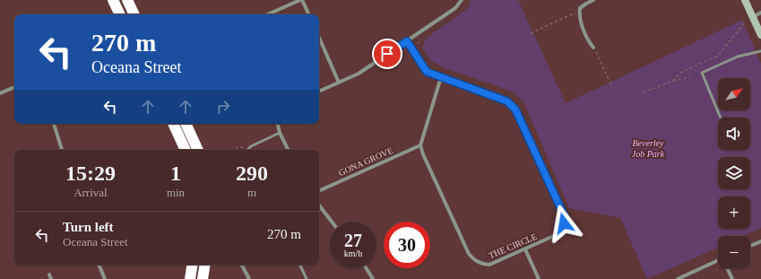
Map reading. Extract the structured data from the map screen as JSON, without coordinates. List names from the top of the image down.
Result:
{
  "streets": {
    "street": ["GONA GROVE", "THE CIRCLE"]
  },
  "crossings": [
    ["GONA GROVE", "THE CIRCLE"]
  ],
  "parks": ["Beverley Job Park"],
  "north": "top right",
  "page": {
    "turn": ["270 m", "Oceana Street"],
    "map_buttons": ["+", "−"],
    "eta": [
      "15:29",
      "Arrival",
      "1",
      "min",
      "290",
      "m"
    ],
    "list": [
      {
        "name": "Turn left",
        "note": "Oceana Street",
        "value": "270 m"
      }
    ],
    "speed": "27 km/h",
    "limit": "30"
  }
}
